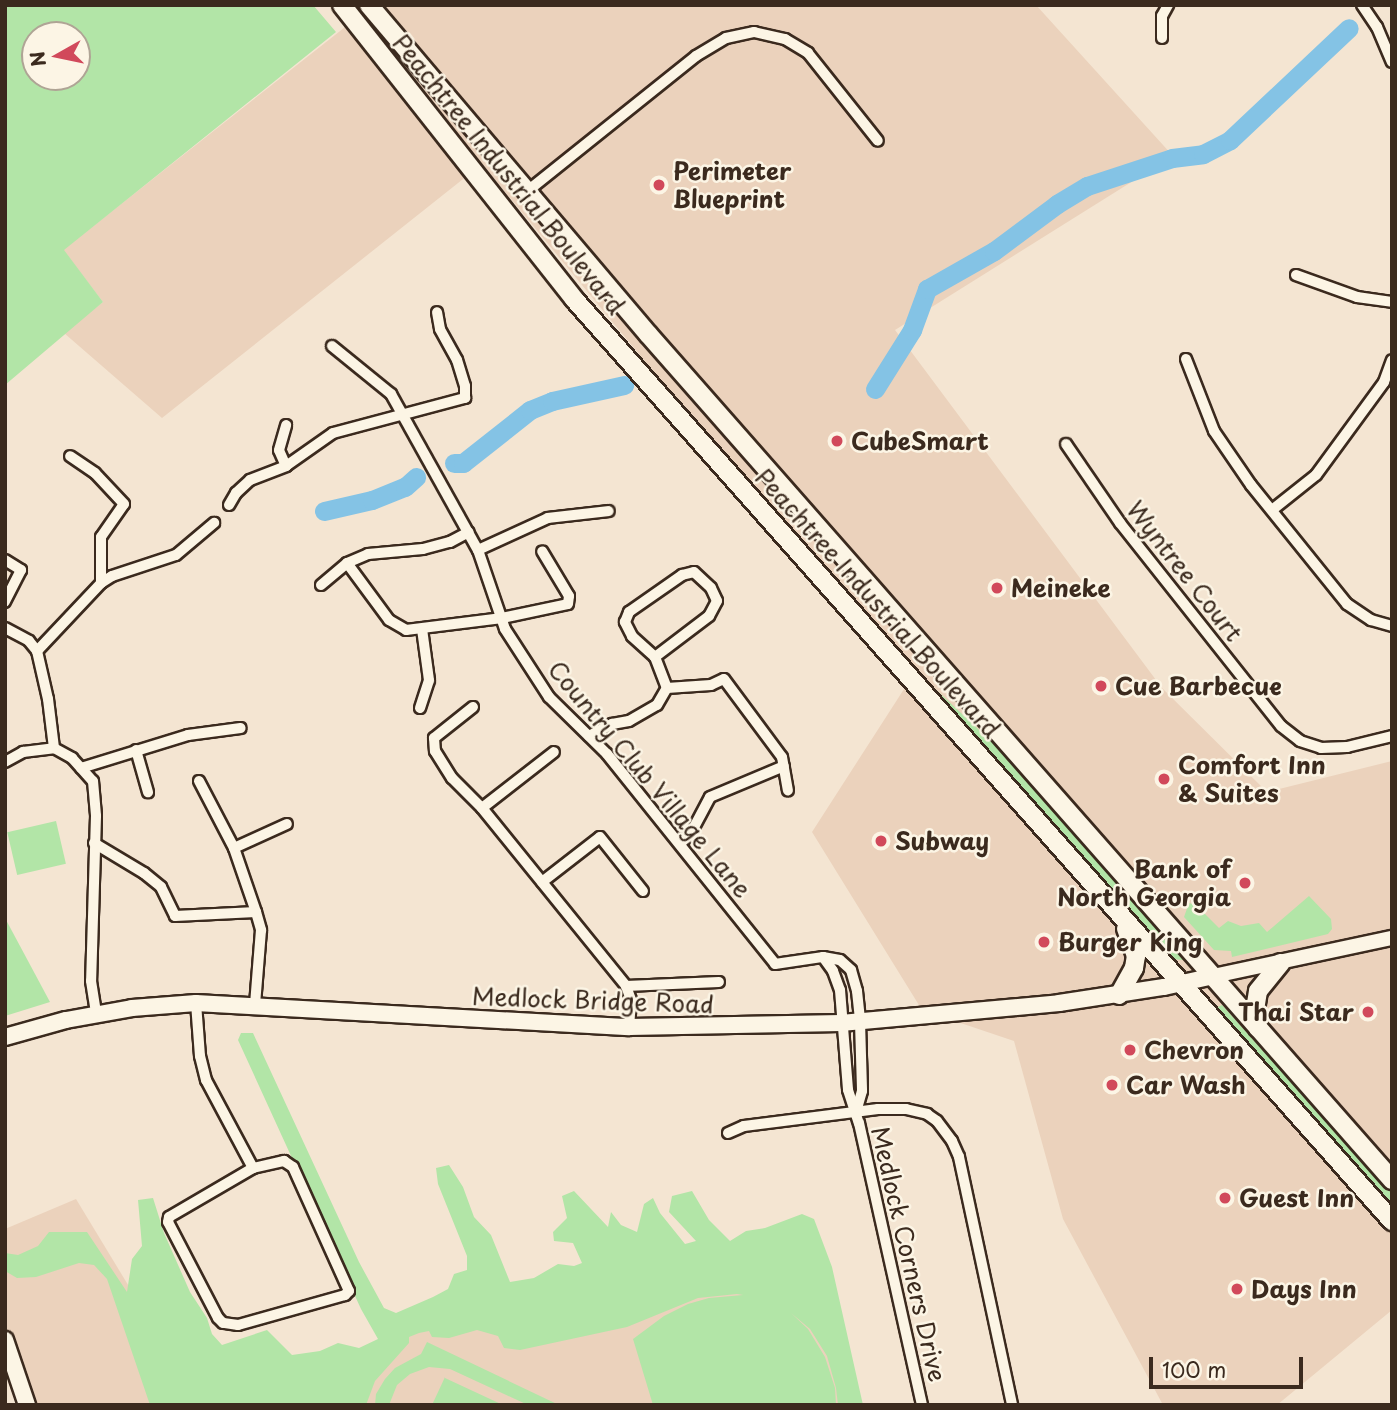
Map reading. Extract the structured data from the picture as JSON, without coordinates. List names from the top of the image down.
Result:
{
  "streets": {
    "highway": ["Peachtree Industrial Boulevard"],
    "main road": ["Medlock Bridge Road"],
    "street": ["Wyntree Court", "Country Club Village Lane", "Medlock Corners Drive"]
  },
  "crossings": [
    ["Peachtree Industrial Boulevard", "Medlock Bridge Road"],
    ["Medlock Bridge Road", "Medlock Corners Drive"]
  ],
  "places": [
    "Perimeter Blueprint",
    "CubeSmart",
    "Meineke",
    "Cue Barbecue",
    "Comfort Inn & Suites",
    "Subway",
    "Bank of North Georgia",
    "Burger King",
    "Thai Star",
    "Chevron",
    "Car Wash",
    "Guest Inn",
    "Days Inn"
  ],
  "scale_bar": "100 m",
  "north": "left"
}
